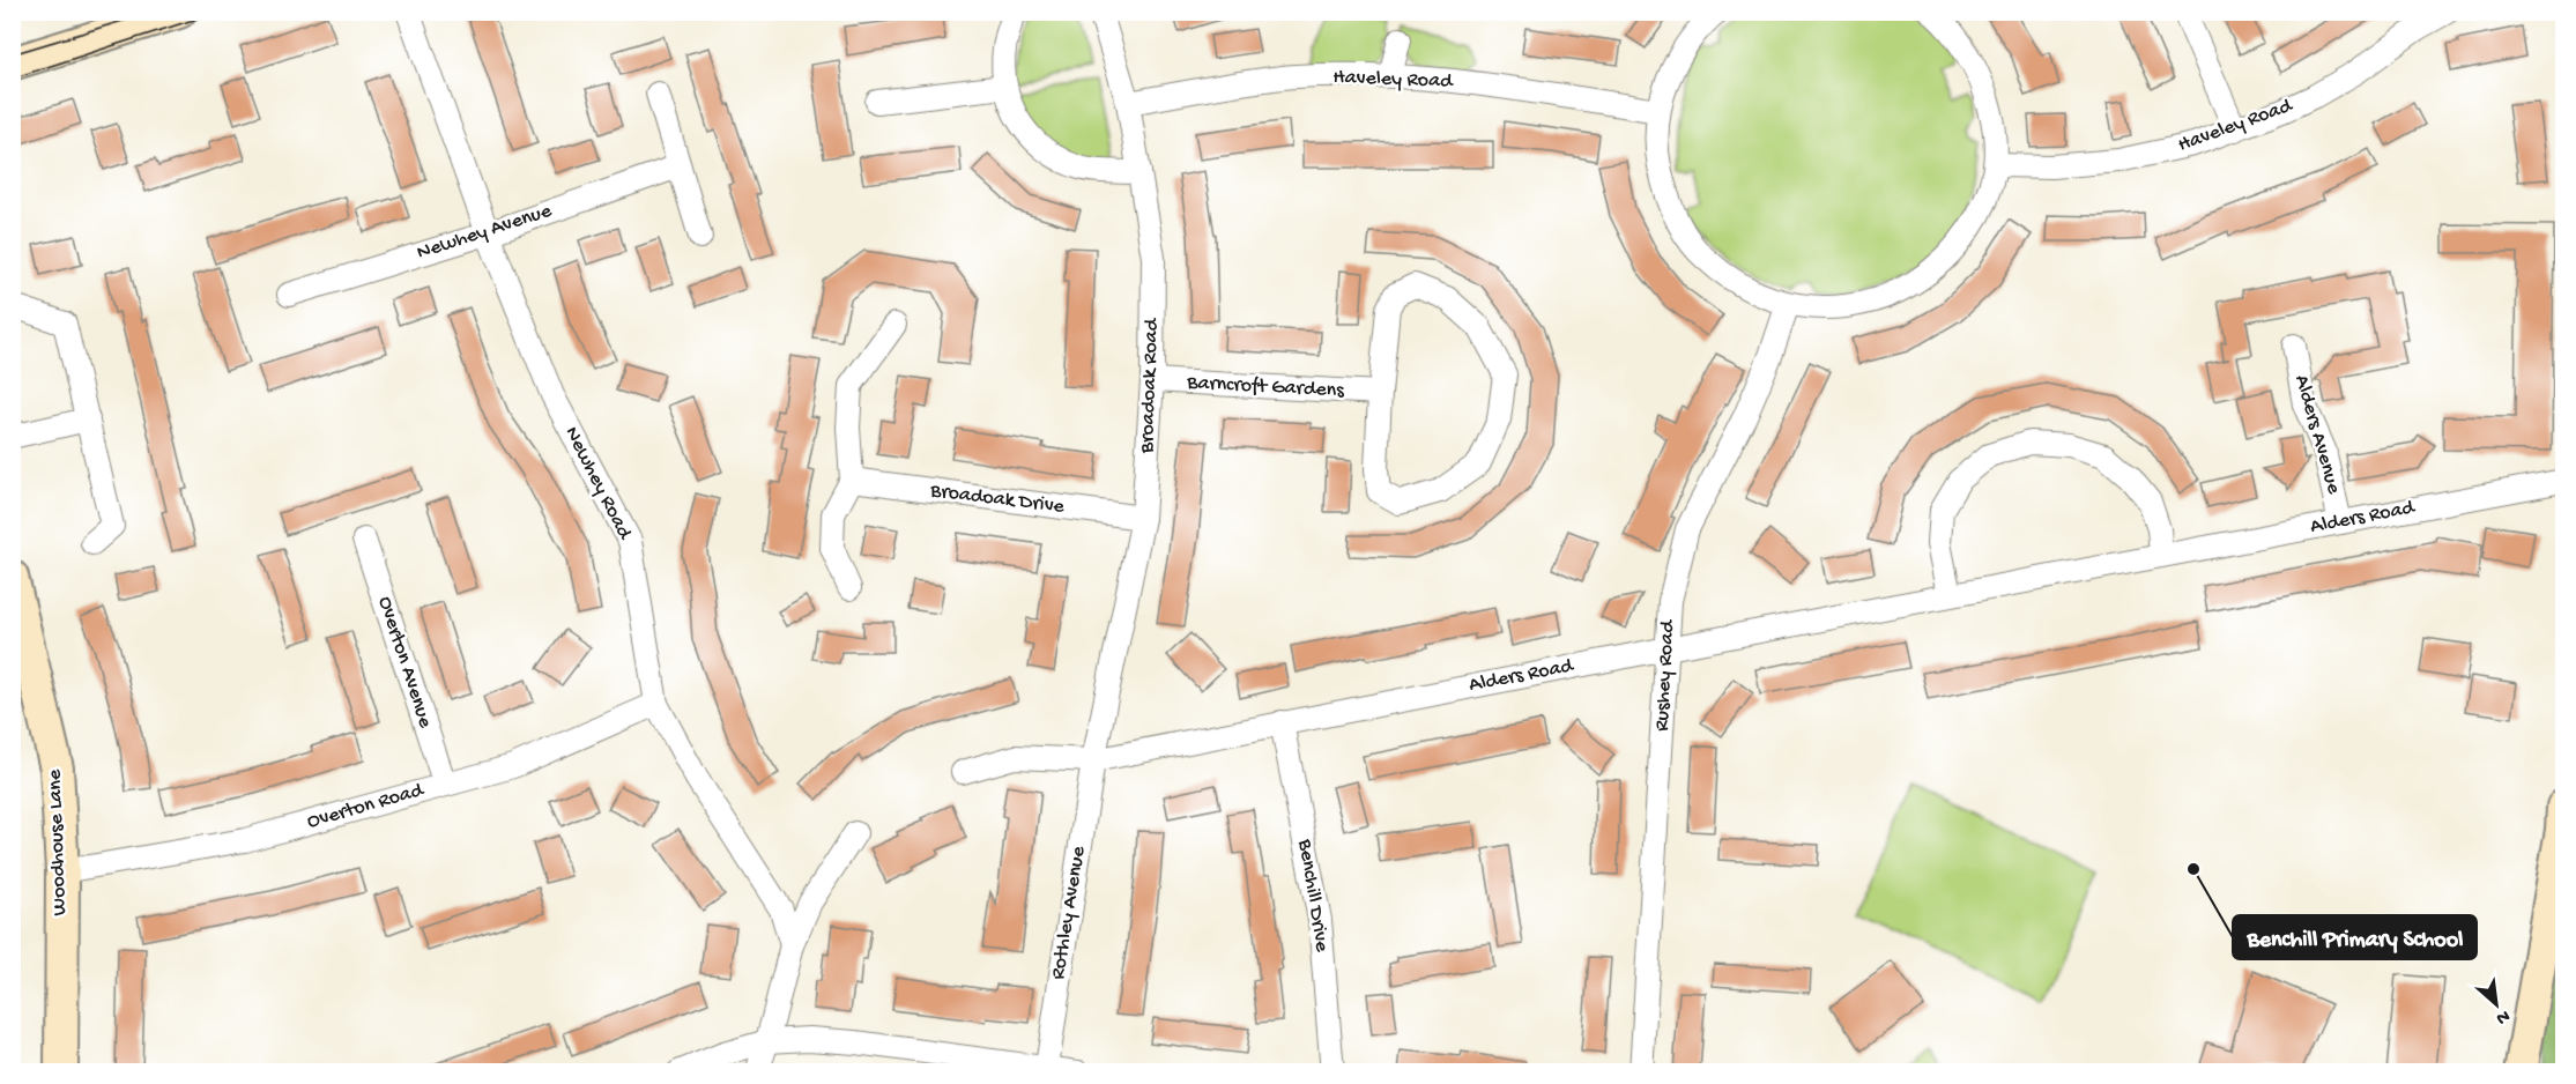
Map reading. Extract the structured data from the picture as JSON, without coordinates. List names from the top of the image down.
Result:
{
  "streets": {
    "street": [
      "Haveley Road",
      "Newhey Avenue",
      "Broadoak Road",
      "Barncroft Gardens",
      "Alders Avenue",
      "Newhey Road",
      "Broadoak Drive",
      "Alders Road",
      "Overton Avenue",
      "Rushey Road",
      "Overton Road",
      "Woodhouse Lane",
      "Benchill Drive",
      "Rothley Avenue"
    ]
  },
  "crossings": [
    ["Haveley Road", "Broadoak Road"],
    ["Newhey Avenue", "Newhey Road"],
    ["Broadoak Road", "Barncroft Gardens"],
    ["Broadoak Road", "Broadoak Drive"],
    ["Broadoak Road", "Alders Road"],
    ["Broadoak Road", "Rothley Avenue"],
    ["Alders Avenue", "Alders Road"],
    ["Newhey Road", "Overton Road"],
    ["Alders Road", "Rushey Road"],
    ["Alders Road", "Benchill Drive"],
    ["Alders Road", "Rothley Avenue"],
    ["Overton Avenue", "Overton Road"],
    ["Overton Road", "Woodhouse Lane"]
  ],
  "places": ["Benchill Primary School"],
  "north": "bottom right"
}
